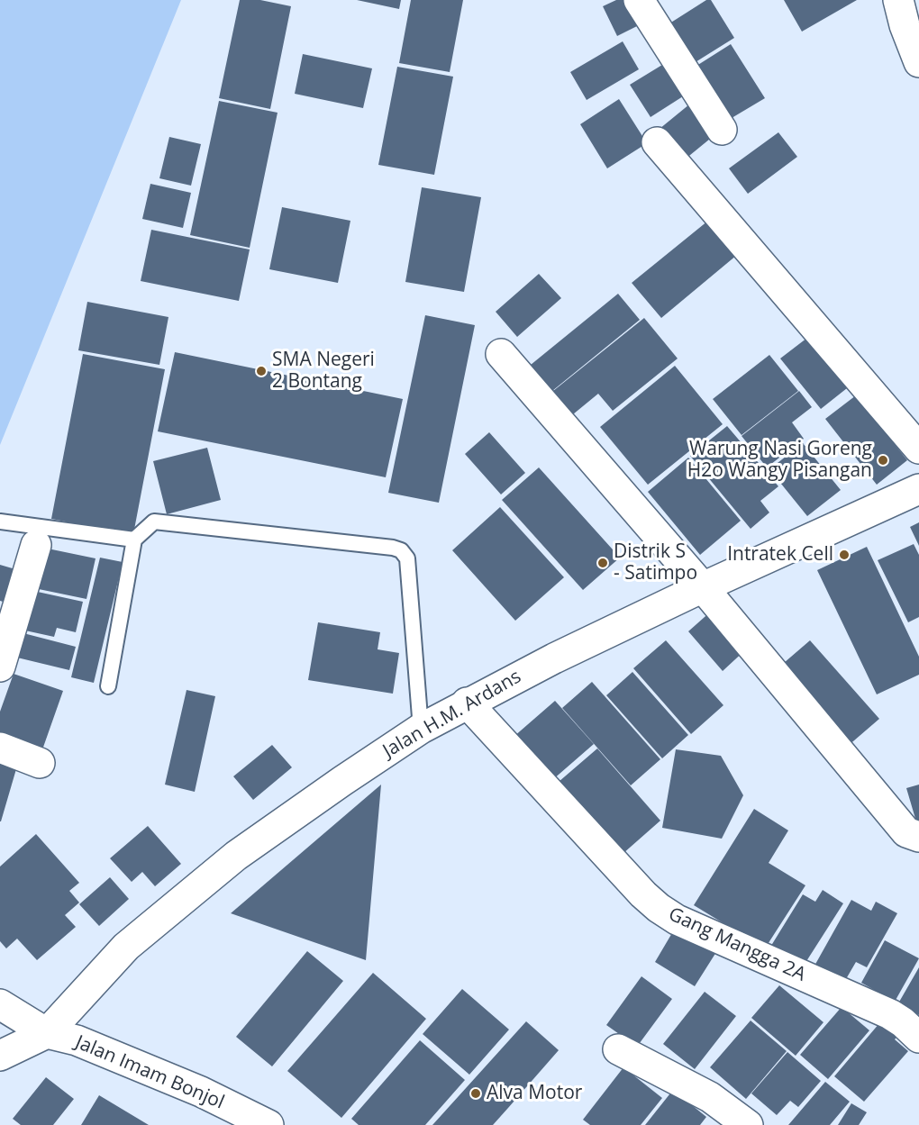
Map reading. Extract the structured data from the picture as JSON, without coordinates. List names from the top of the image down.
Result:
{
  "streets": {
    "street": ["Jalan H.M. Ardans", "Gang Mangga 2A", "Jalan Imam Bonjol"]
  },
  "crossings": [
    ["Jalan H.M. Ardans", "Gang Mangga 2A"],
    ["Jalan H.M. Ardans", "Jalan Imam Bonjol"]
  ],
  "places": [
    "SMA Negeri 2 Bontang",
    "Warung Nasi Goreng H2o Wangy Pisangan",
    "Intratek Cell",
    "Distrik S - Satimpo",
    "Alva Motor"
  ]
}
